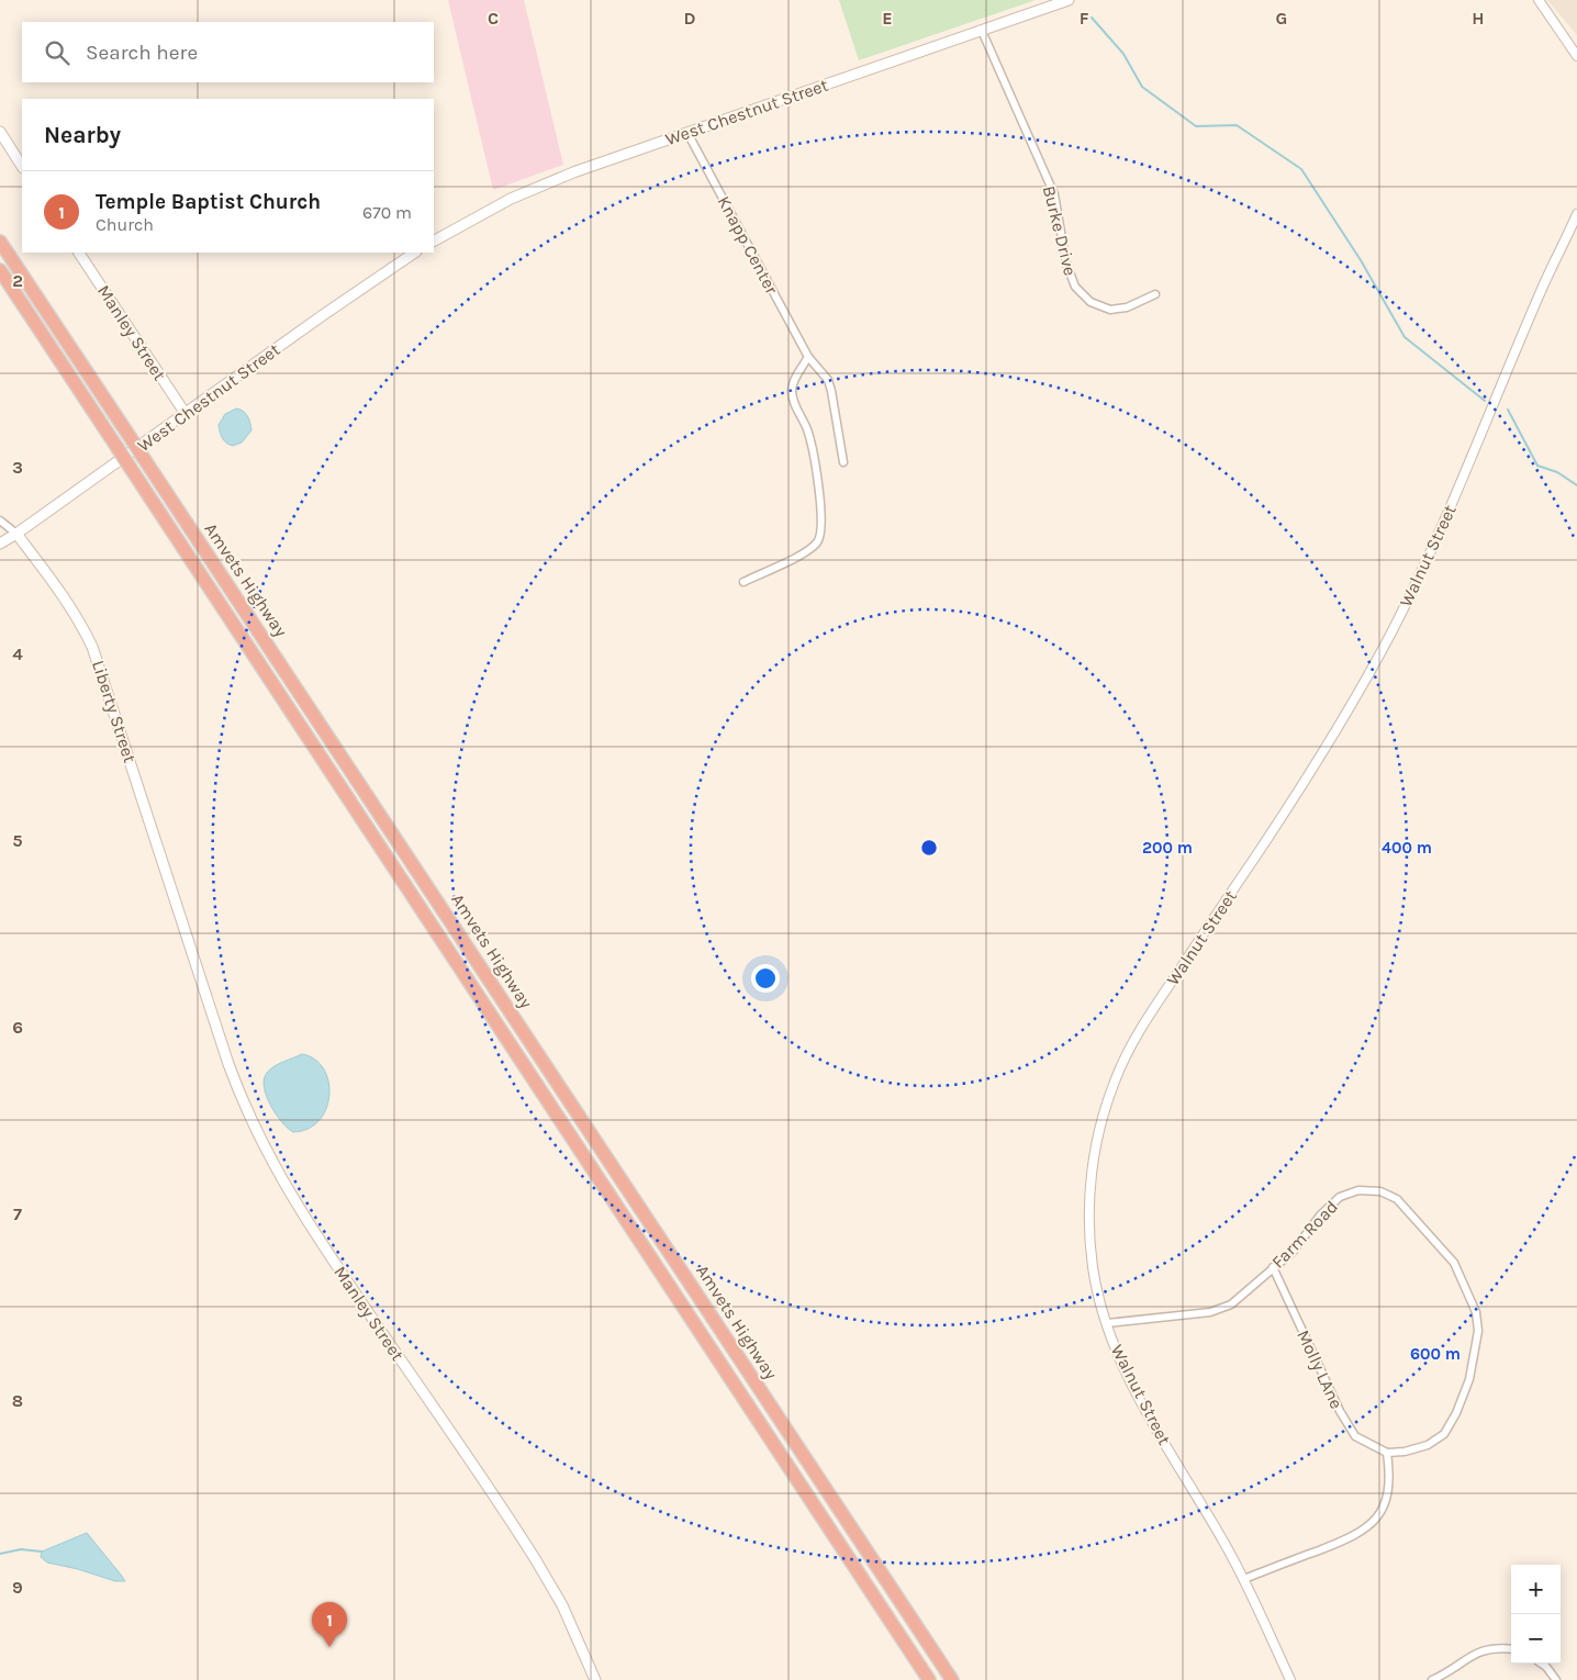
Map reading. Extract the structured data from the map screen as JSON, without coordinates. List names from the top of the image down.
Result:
{
  "streets": {
    "highway": ["Amvets Highway"],
    "main road": ["West Chestnut Street", "Manley Street", "Liberty Street"],
    "street": [
      "Burke Drive",
      "Knapp Center",
      "Walnut Street",
      "Farm Road",
      "Molly LAne"
    ]
  },
  "crossings": [
    ["West Chestnut Street", "Burke Drive"],
    ["West Chestnut Street", "Knapp Center"],
    ["West Chestnut Street", "Manley Street"],
    ["West Chestnut Street", "Liberty Street"],
    ["Manley Street", "Liberty Street"],
    ["Walnut Street", "Farm Road"],
    ["Farm Road", "Molly LAne"]
  ],
  "page": {
    "search": "Search here",
    "heading": "Nearby",
    "list": [
      {
        "mark": "1",
        "name": "Temple Baptist Church",
        "note": "Church",
        "value": "670 m"
      }
    ],
    "map_buttons": ["+", "−"],
    "pins": "1"
  },
  "grid": {
    "columns": [
      "C",
      "D",
      "E",
      "F",
      "G",
      "H"
    ],
    "rows": [
      "2",
      "3",
      "4",
      "5",
      "6",
      "7",
      "8",
      "9"
    ]
  },
  "rings": ["200 m", "400 m", "600 m"]
}
